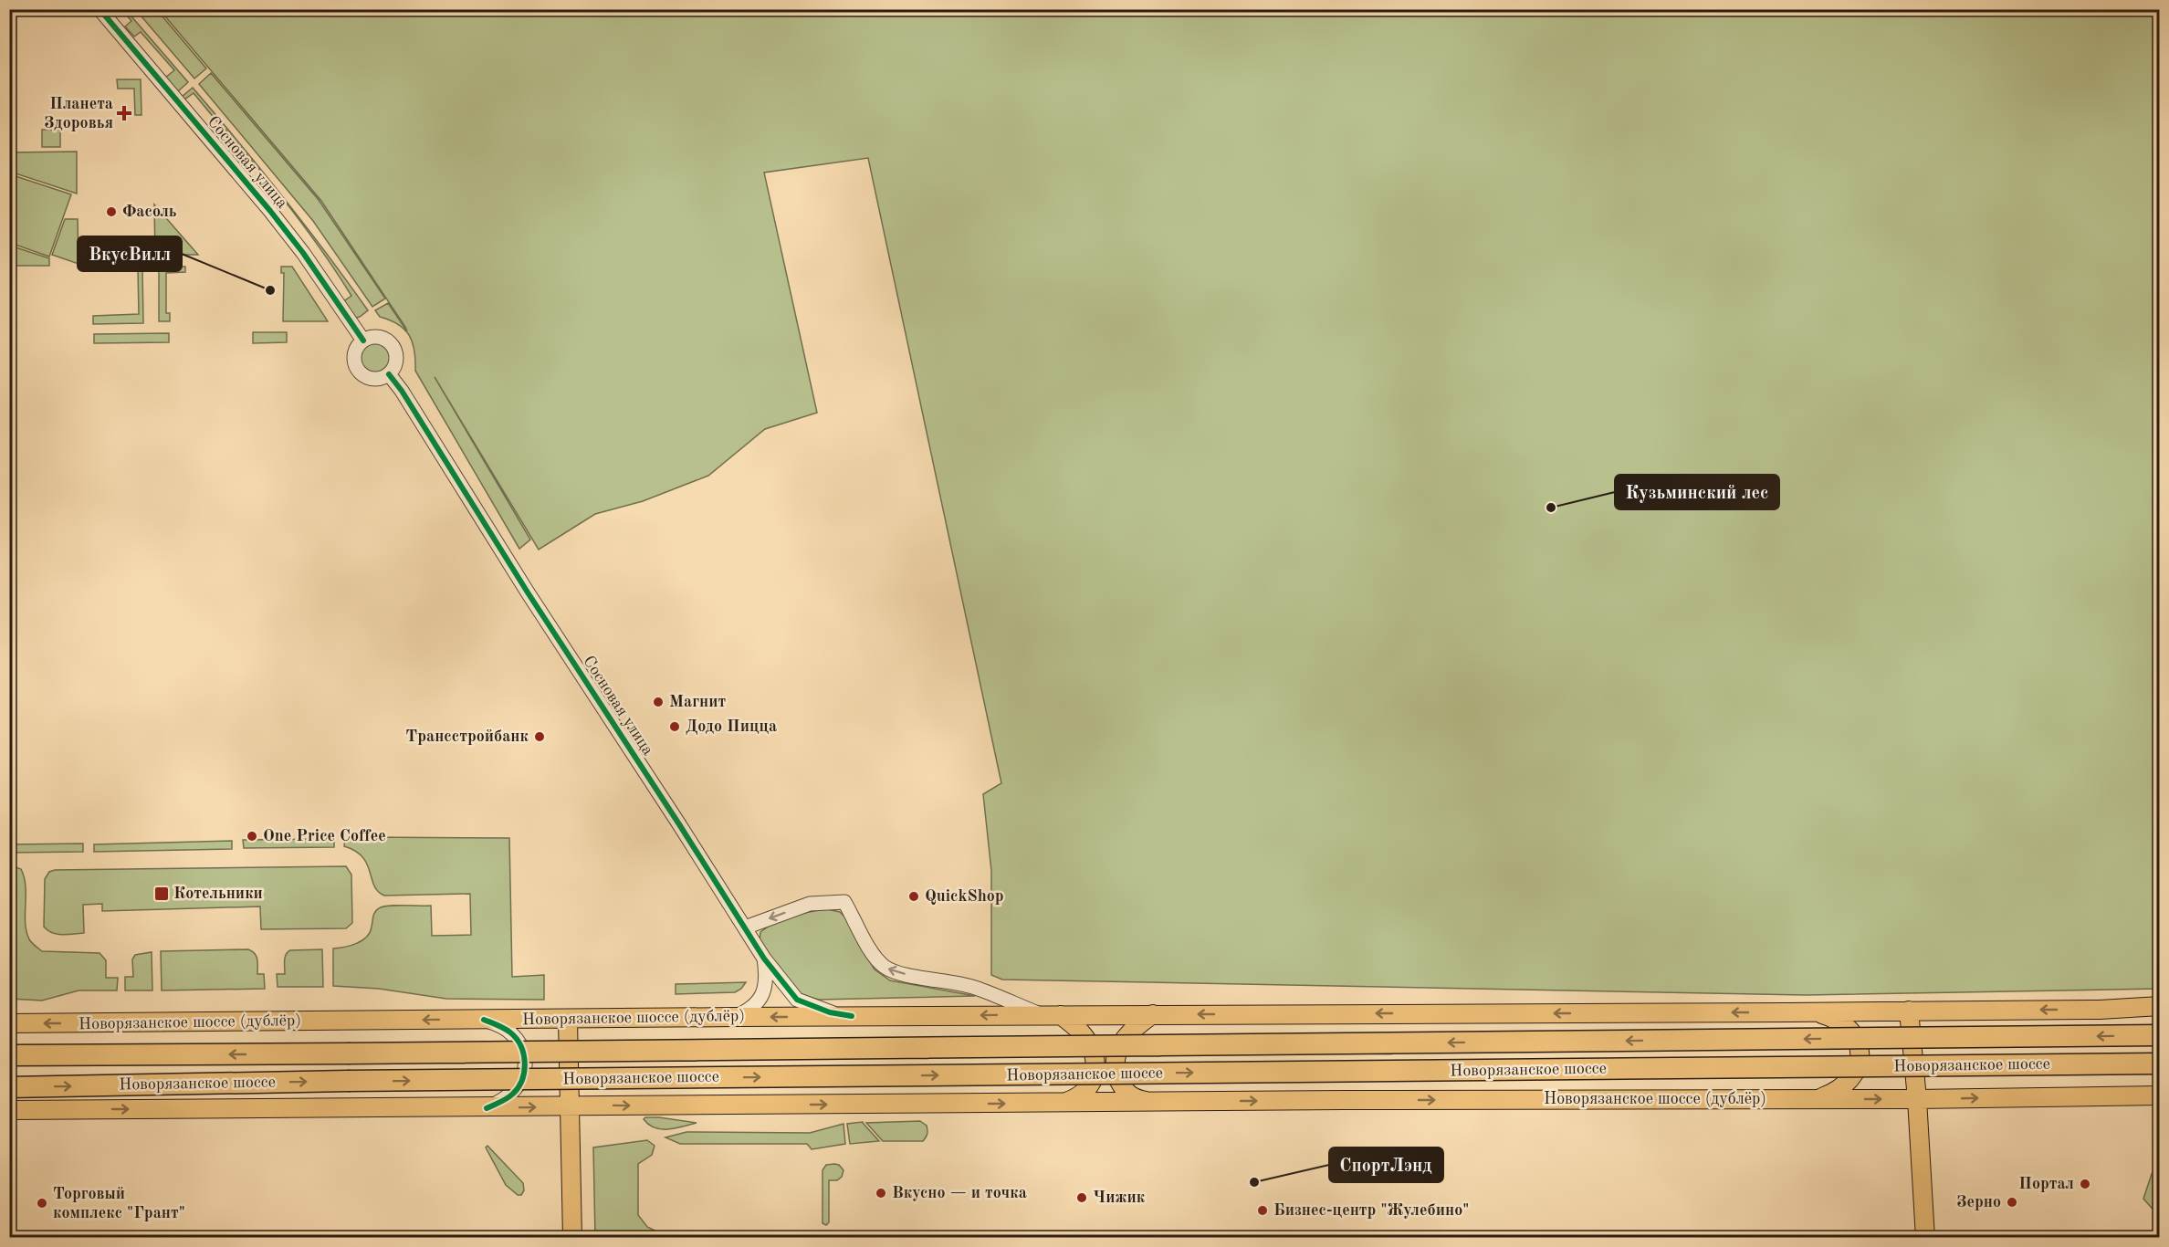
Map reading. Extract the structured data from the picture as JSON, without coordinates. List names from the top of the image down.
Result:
{
  "streets": {
    "highway": ["Новорязанское шоссе"],
    "main road": ["Новорязанское шоссе (дублёр)"],
    "street": ["Сосновая улица"]
  },
  "crossings": [
    ["Сосновая улица", "Новорязанское шоссе (дублёр)"]
  ],
  "places": {
    "health": ["Планета Здоровья"],
    "other": [
      "Фасоль",
      "ВкусВилл",
      "Кузьминский лес",
      "Магнит",
      "Додо Пицца",
      "Трансстройбанк",
      "One Price Coffee",
      "QuickShop",
      "СпортЛэнд",
      "Портал",
      "Вкусно — и точка",
      "Чижик",
      "Зерно",
      "Торговый комплекс \"Грант\"",
      "Бизнес-центр \"Жулебино\""
    ],
    "transit": ["Котельники"]
  }
}
